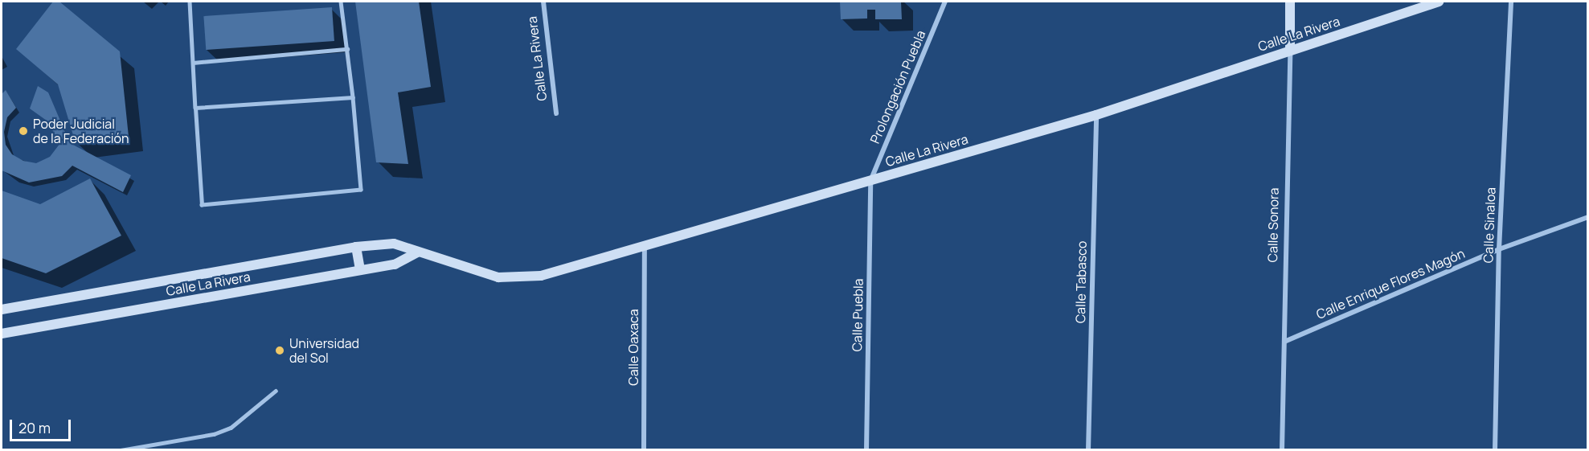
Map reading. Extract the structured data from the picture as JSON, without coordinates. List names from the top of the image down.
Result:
{
  "streets": {
    "street": [
      "Calle La Rivera",
      "Prolongación Puebla",
      "Calle Sonora",
      "Calle Sinaloa",
      "Calle Tabasco",
      "Calle Enrique Flores Magón",
      "Calle Puebla",
      "Calle Oaxaca"
    ]
  },
  "crossings": [
    ["Calle La Rivera", "Prolongación Puebla"],
    ["Calle La Rivera", "Calle Sonora"],
    ["Calle La Rivera", "Calle Tabasco"],
    ["Calle La Rivera", "Calle Puebla"],
    ["Calle La Rivera", "Calle Oaxaca"],
    ["Prolongación Puebla", "Calle Puebla"],
    ["Calle Sonora", "Calle Enrique Flores Magón"],
    ["Calle Sinaloa", "Calle Enrique Flores Magón"]
  ],
  "places": ["Poder Judicial de la Federación", "Universidad del Sol"],
  "scale_bar": "20 m"
}
